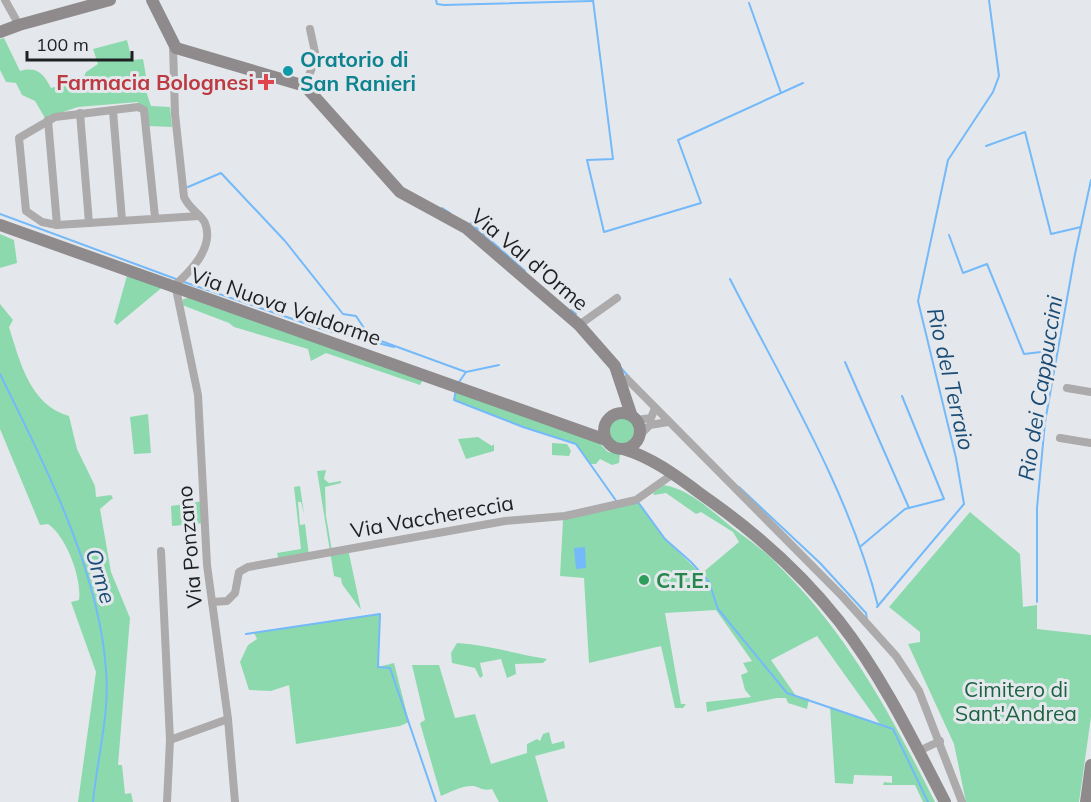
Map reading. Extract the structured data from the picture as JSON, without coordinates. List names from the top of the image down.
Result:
{
  "streets": {
    "main road": ["Via Val d'Orme", "Via Nuova Valdorme"],
    "street": ["Via Vacchereccia", "Via Ponzano"]
  },
  "crossings": [
    ["Via Val d'Orme", "Via Nuova Valdorme"],
    ["Via Nuova Valdorme", "Via Vacchereccia"],
    ["Via Nuova Valdorme", "Via Ponzano"],
    ["Via Vacchereccia", "Via Ponzano"]
  ],
  "water": ["Rio del Terraio", "Rio dei Cappuccini", "Orme"],
  "parks": ["Cimitero di Sant'Andrea"],
  "places": {
    "other": ["Oratorio di San Ranieri", "C.T.E."],
    "health": ["Farmacia Bolognesi"]
  },
  "scale_bar": "100 m"
}
